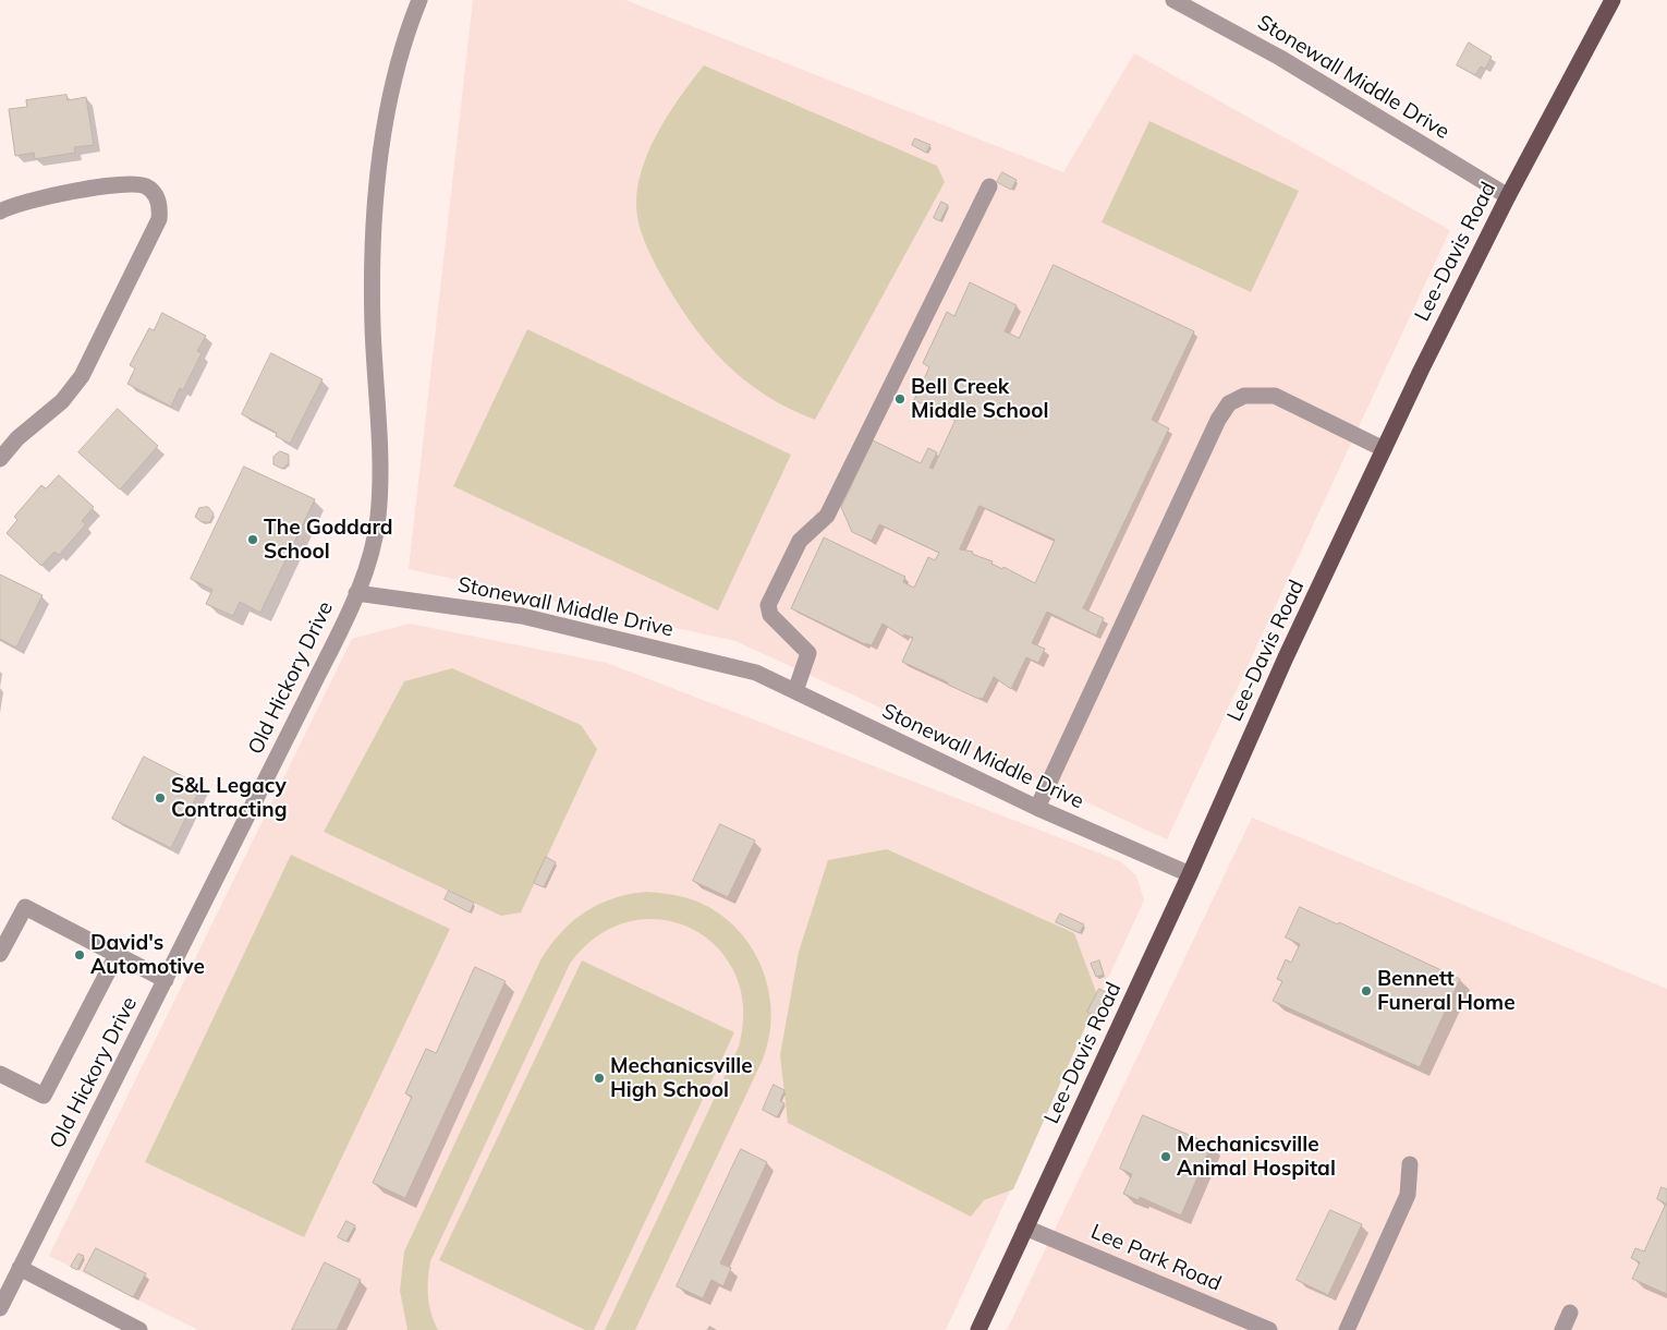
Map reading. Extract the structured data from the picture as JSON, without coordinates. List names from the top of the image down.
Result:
{
  "streets": {
    "main road": ["Lee-Davis Road"],
    "street": ["Stonewall Middle Drive", "Old Hickory Drive", "Lee Park Road"]
  },
  "crossings": [
    ["Stonewall Middle Drive", "Lee-Davis Road"],
    ["Stonewall Middle Drive", "Old Hickory Drive"],
    ["Lee-Davis Road", "Lee Park Road"]
  ],
  "places": [
    "Bell Creek Middle School",
    "The Goddard School",
    "S&L Legacy Contracting",
    "David's Automotive",
    "Bennett Funeral Home",
    "Mechanicsville High School",
    "Mechanicsville Animal Hospital"
  ]
}
